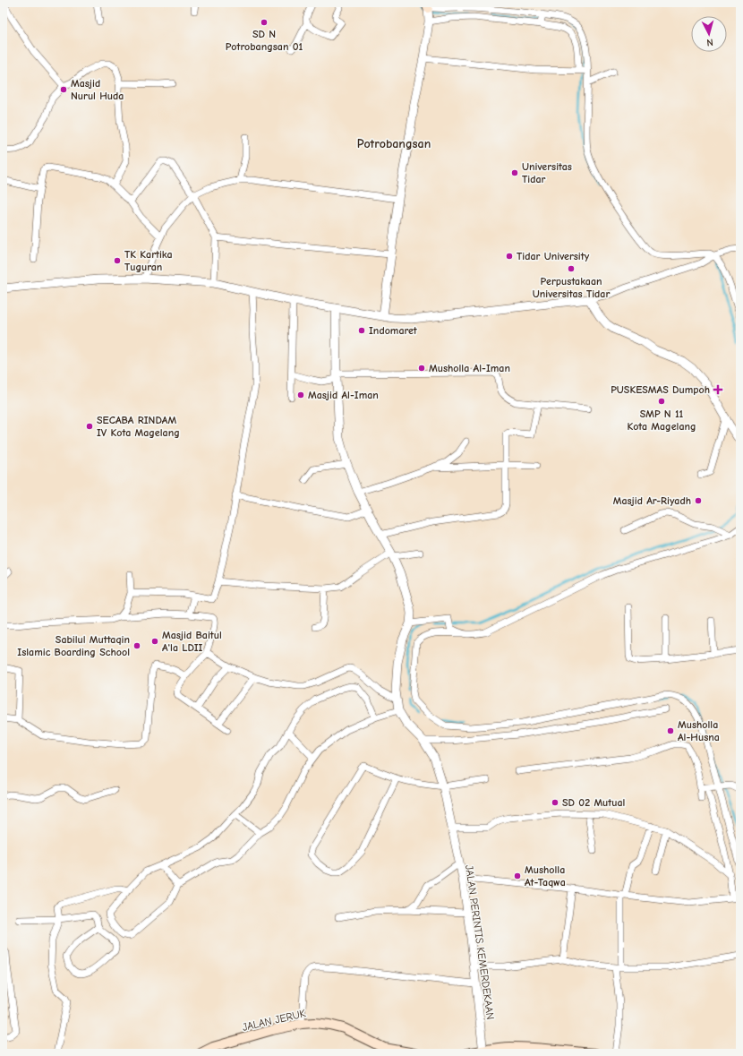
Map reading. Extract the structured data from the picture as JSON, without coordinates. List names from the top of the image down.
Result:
{
  "streets": {
    "main road": ["JALAN JERUK"],
    "street": ["JALAN PERINTIS KEMERDEKAAN"]
  },
  "districts": ["Potrobangsan"],
  "places": {
    "other": [
      "SD N Potrobangsan 01",
      "Masjid Nurul Huda",
      "Universitas Tidar",
      "Tidar University",
      "TK Kartika Tuguran",
      "Perpustakaan Universitas Tidar",
      "Indomaret",
      "Musholla Al-Iman",
      "Masjid Al-Iman",
      "SMP N 11 Kota Magelang",
      "SECABA RINDAM IV Kota Magelang",
      "Masjid Ar-Riyadh",
      "Masjid Baitul A'la LDII",
      "Sabilul Muttaqin Islamic Boarding School",
      "Musholla Al-Husna",
      "SD 02 Mutual",
      "Musholla At-Taqwa"
    ],
    "health": ["PUSKESMAS Dumpoh"]
  },
  "north": "bottom"
}
